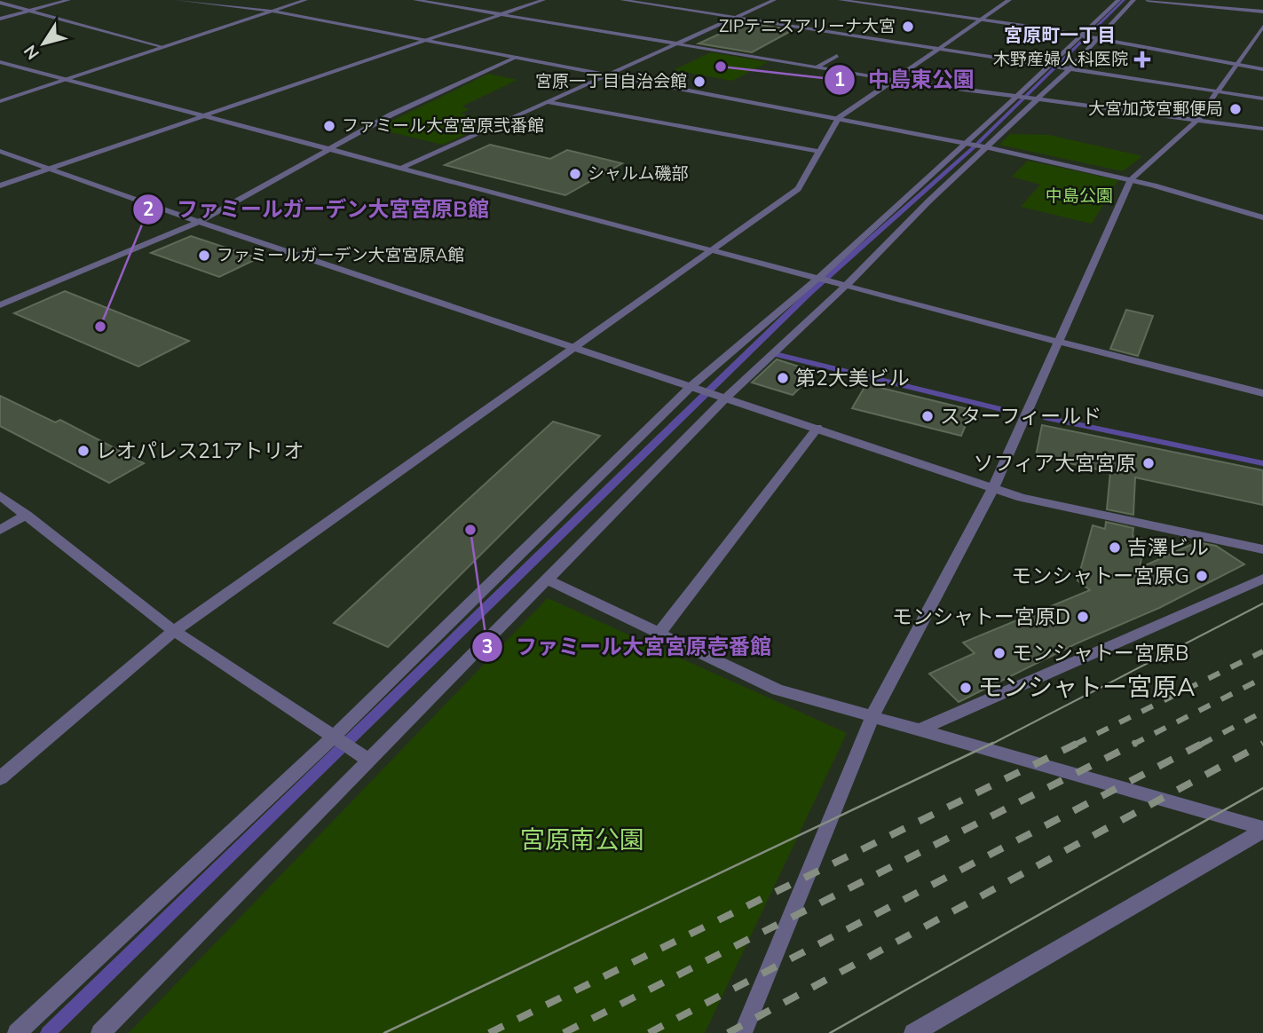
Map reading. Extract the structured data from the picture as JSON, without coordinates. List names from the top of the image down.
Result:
{
  "districts": ["宮原町一丁目"],
  "parks": ["中島公園", "宮原南公園"],
  "places": {
    "other": [
      "ZIPテニスアリーナ大宮",
      "中島東公園",
      "宮原一丁目自治会館",
      "大宮加茂宮郵便局",
      "ファミール大宮宮原弐番館",
      "シャルム磯部",
      "ファミールガーデン大宮宮原A館",
      "ファミールガーデン大宮宮原B館",
      "第2大美ビル",
      "スターフィールド",
      "レオパレス21アトリオ",
      "ソフィア大宮宮原",
      "ファミール大宮宮原壱番館",
      "吉澤ビル",
      "モンシャトー宮原G",
      "モンシャトー宮原D",
      "モンシャトー宮原B",
      "モンシャトー宮原A"
    ],
    "health": ["木野産婦人科医院"]
  },
  "north": "bottom left"
}
